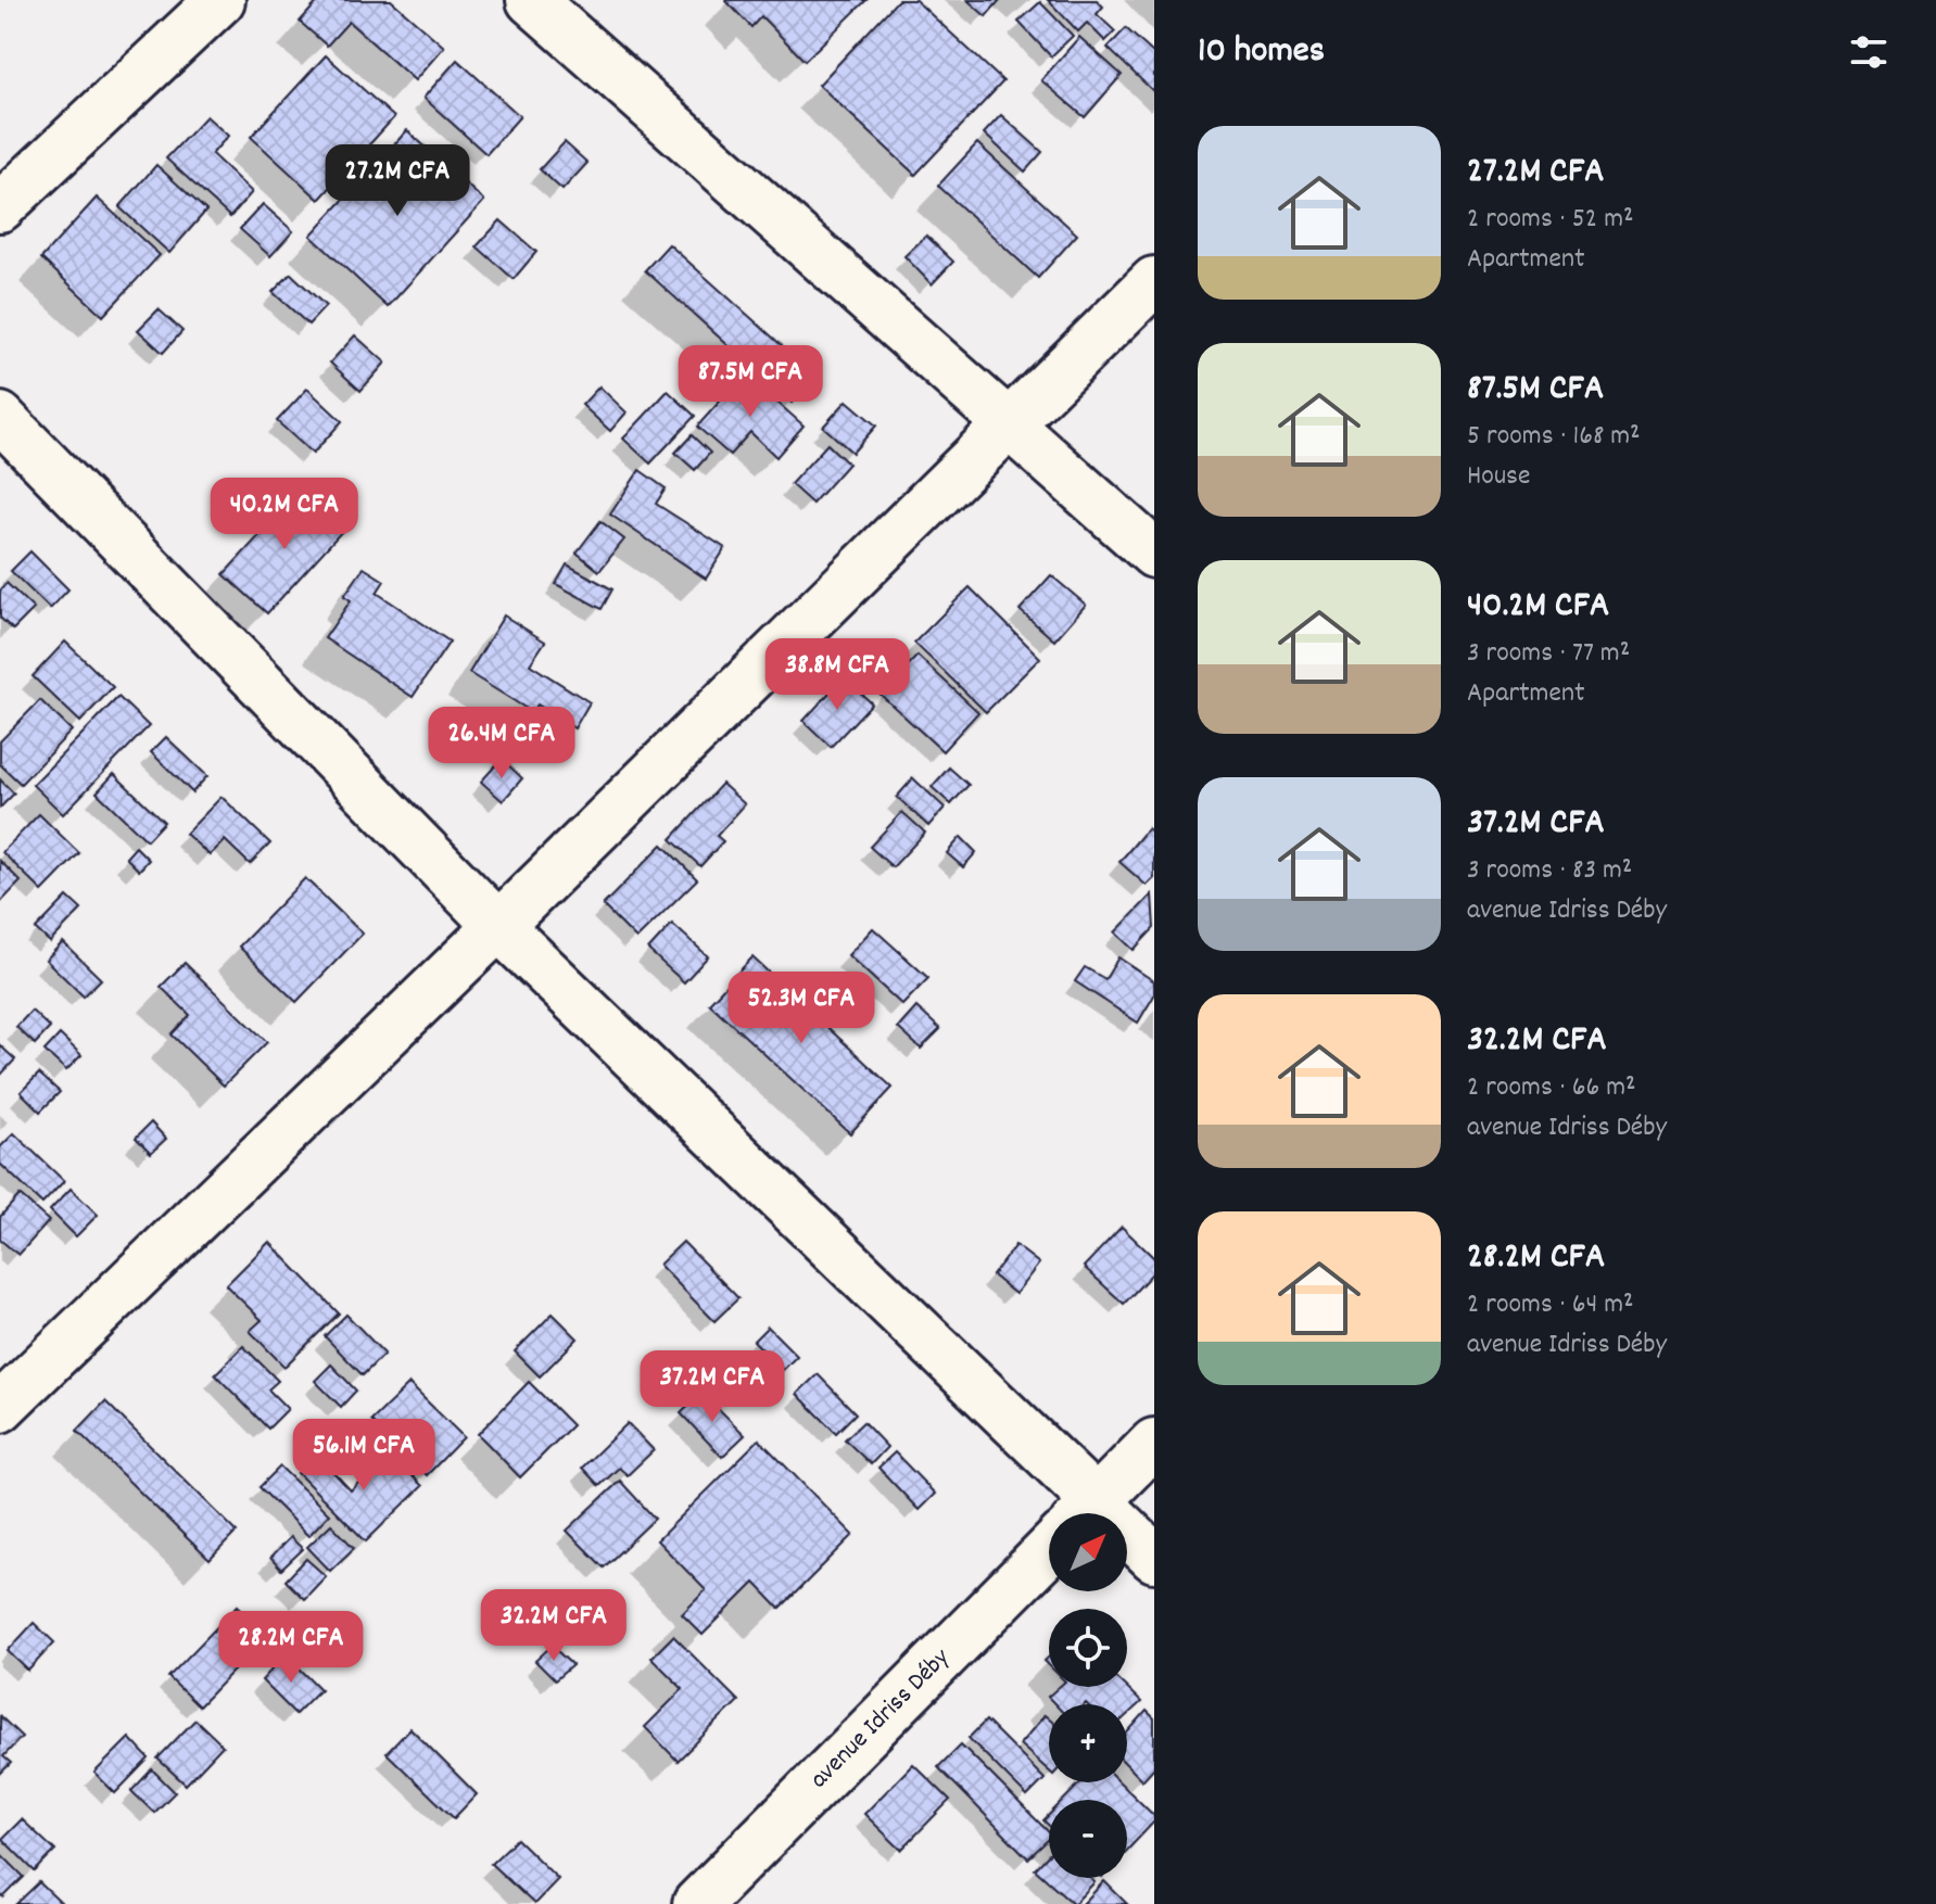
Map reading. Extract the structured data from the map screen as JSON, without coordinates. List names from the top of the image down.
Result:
{
  "streets": {
    "street": ["avenue Idriss Déby"]
  },
  "north": "top right",
  "page": {
    "heading": "10 homes",
    "list": [
      {
        "name": "27.2M CFA",
        "note": "2 rooms · 52 m² · Apartment"
      },
      {
        "name": "87.5M CFA",
        "note": "5 rooms · 168 m² · House"
      },
      {
        "name": "40.2M CFA",
        "note": "3 rooms · 77 m² · Apartment"
      },
      {
        "name": "37.2M CFA",
        "note": "3 rooms · 83 m² · avenue Idriss Déby"
      },
      {
        "name": "32.2M CFA",
        "note": "2 rooms · 66 m² · avenue Idriss Déby"
      },
      {
        "name": "28.2M CFA",
        "note": "2 rooms · 64 m² · avenue Idriss Déby"
      }
    ],
    "price": [
      "27.2M CFA",
      "87.5M CFA",
      "40.2M CFA",
      "38.8M CFA",
      "26.4M CFA",
      "52.3M CFA",
      "37.2M CFA",
      "56.1M CFA",
      "32.2M CFA",
      "28.2M CFA"
    ],
    "map_buttons": ["+", "−"]
  }
}
